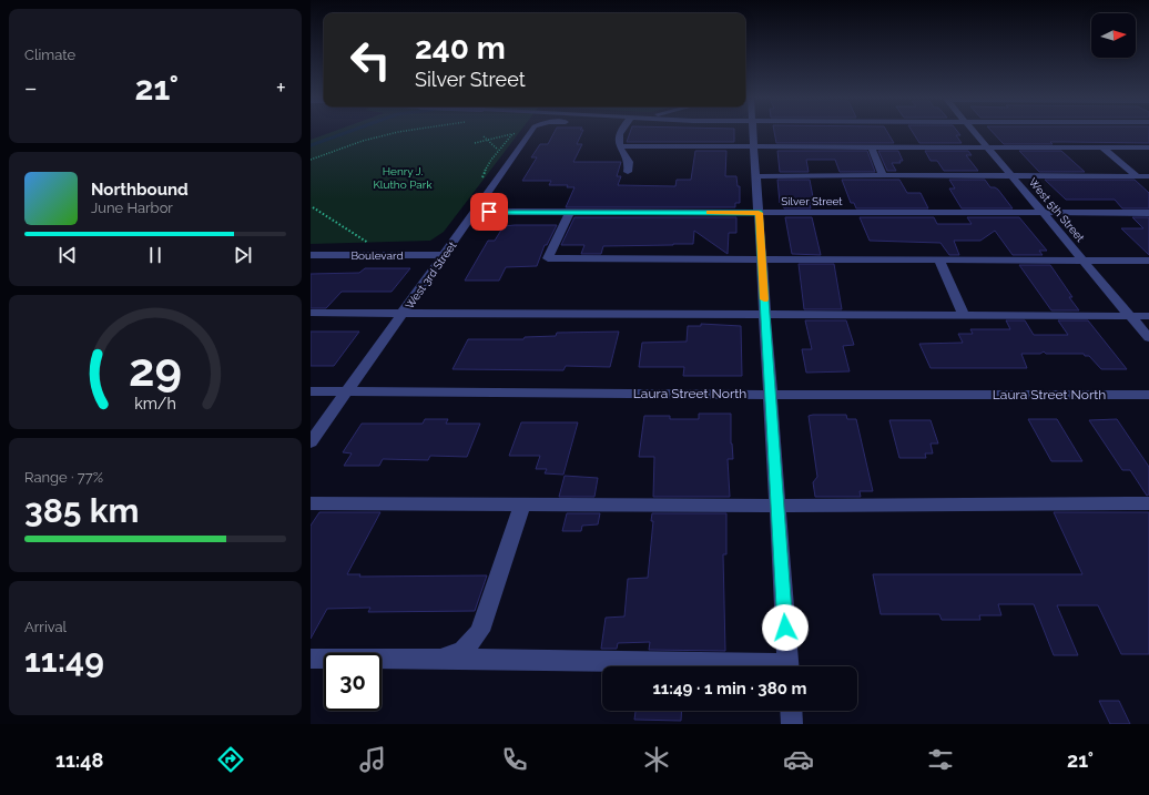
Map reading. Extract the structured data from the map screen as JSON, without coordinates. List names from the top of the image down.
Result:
{
  "streets": {
    "street": [
      "Silver Street",
      "West 5th Street",
      "Boulevard",
      "West 3rd Street",
      "Laura Street North"
    ]
  },
  "crossings": [
    ["Silver Street", "West 5th Street"],
    ["Silver Street", "West 3rd Street"],
    ["Boulevard", "West 3rd Street"],
    ["West 3rd Street", "Laura Street North"]
  ],
  "parks": ["Henry J. Klutho Park"],
  "north": "right",
  "page": {
    "tile": [
      "Climate",
      ["Range · 77%", "385 km"],
      ["Arrival", "11:49"]
    ],
    "turn": ["240 m", "Silver Street"],
    "heat": ["−", "21°", "+"],
    "song": ["Northbound", "June Harbor"],
    "limit": "30",
    "trip": "11:49 · 1 min · 380 m",
    "tabs": ["11:48", "21°"],
    "gauge": ["29", "km/h"]
  }
}
